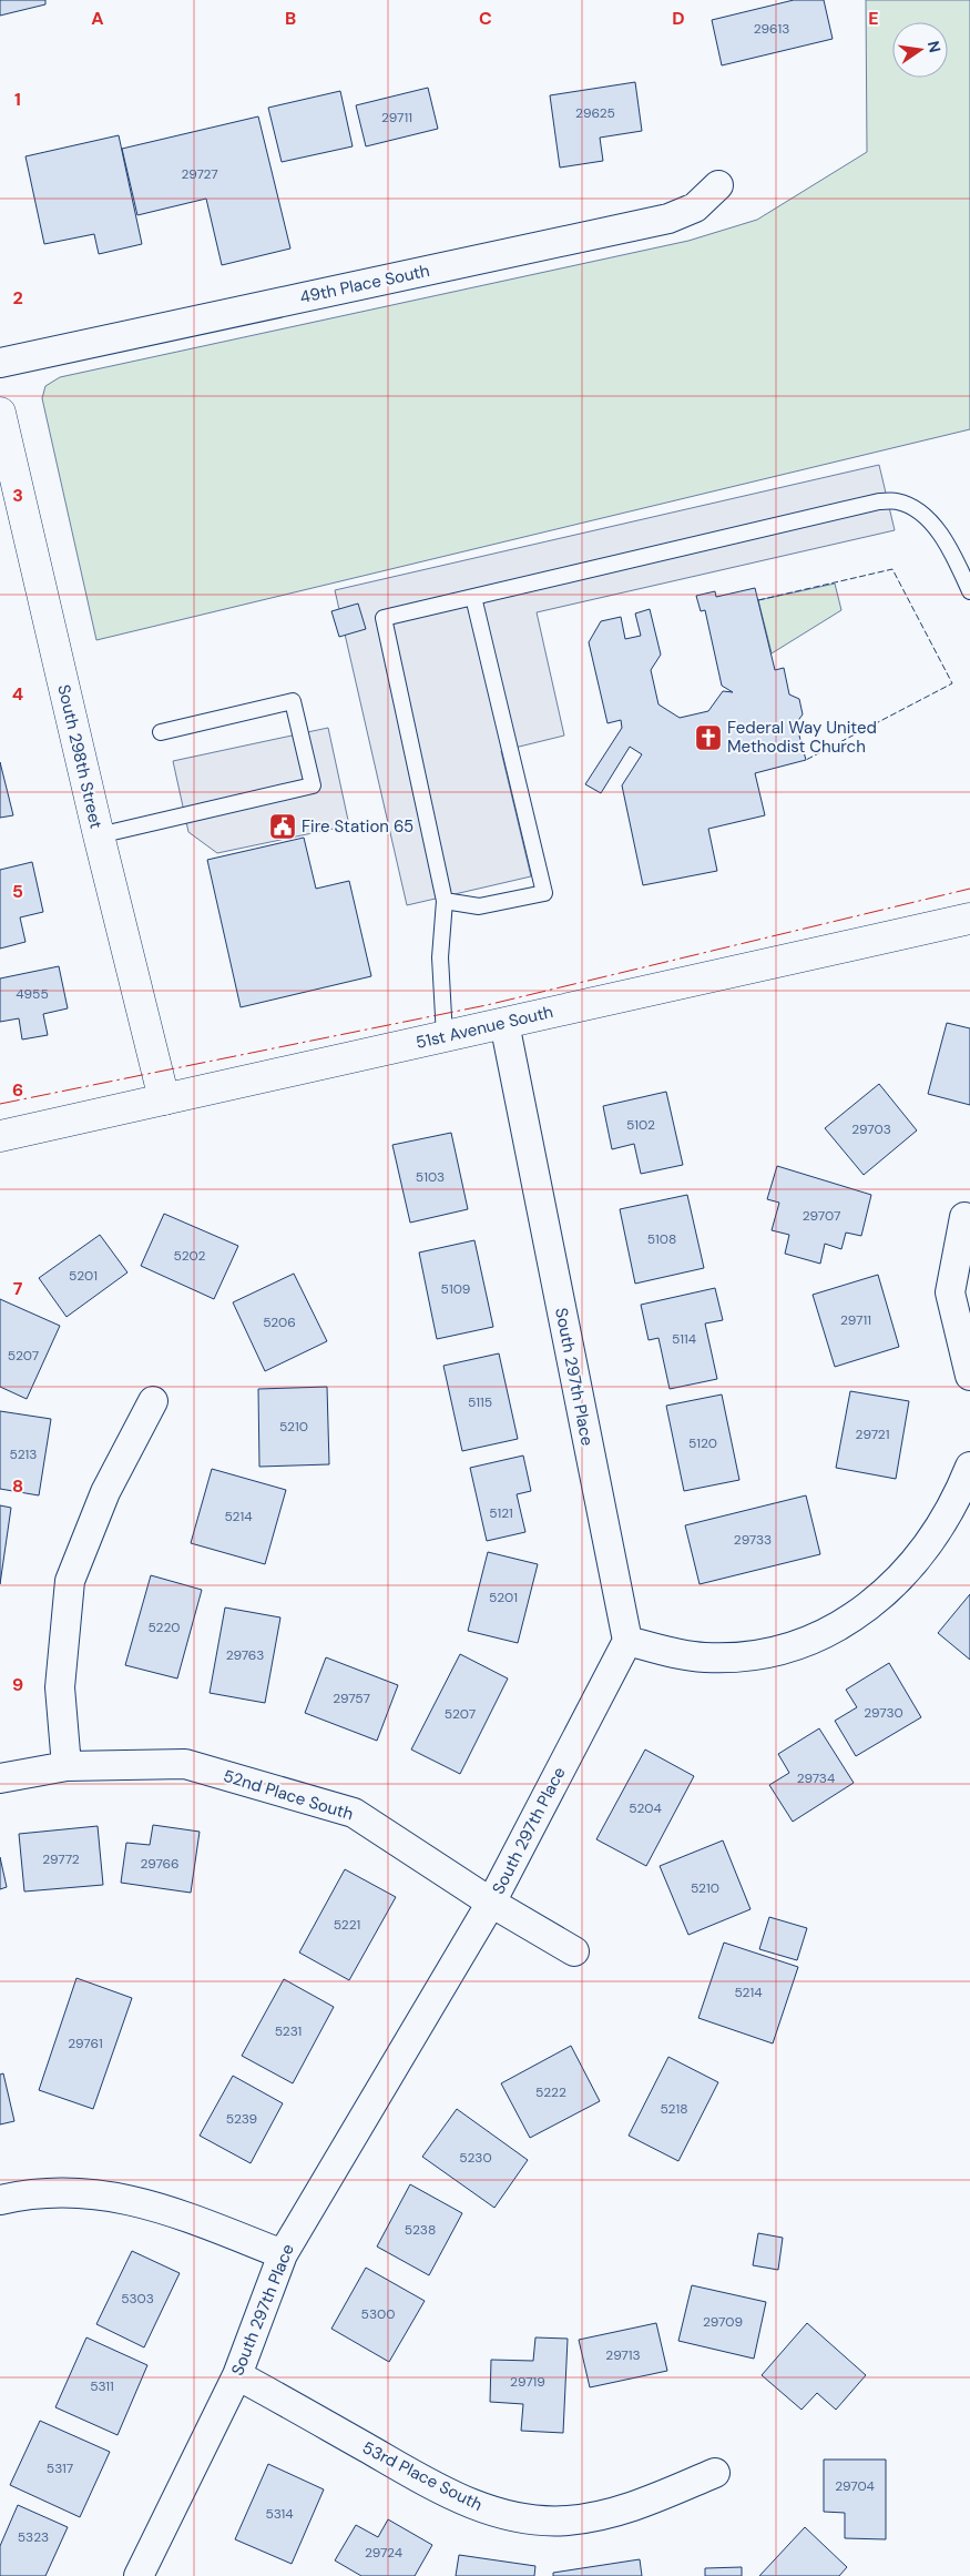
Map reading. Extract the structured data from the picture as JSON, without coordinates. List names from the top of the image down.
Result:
{
  "streets": {
    "main road": ["South 298th Street", "51st Avenue South"],
    "street": [
      "49th Place South",
      "South 297th Place",
      "52nd Place South",
      "53rd Place South"
    ]
  },
  "crossings": [
    ["South 298th Street", "51st Avenue South"],
    ["51st Avenue South", "South 297th Place"],
    ["South 297th Place", "52nd Place South"],
    ["South 297th Place", "53rd Place South"]
  ],
  "places": {
    "church": ["Federal Way United Methodist Church"],
    "public building": ["Fire Station 65"]
  },
  "house_numbers": [
    "29613",
    "29625",
    "29711",
    "29727",
    "4955",
    "5102",
    "29703",
    "5103",
    "29707",
    "5108",
    "5202",
    "5201",
    "5109",
    "29711",
    "5206",
    "5114",
    "5207",
    "5115",
    "5210",
    "29721",
    "5120",
    "5213",
    "5121",
    "5214",
    "29733",
    "5201",
    "5220",
    "29763",
    "29757",
    "29730",
    "5207",
    "29734",
    "5204",
    "29772",
    "29766",
    "5210",
    "5221",
    "5214",
    "5231",
    "29761",
    "5222",
    "5218",
    "5239",
    "5230",
    "5238",
    "5303",
    "5300",
    "29709",
    "29713",
    "29719",
    "5311",
    "5317",
    "29704",
    "5314",
    "5323",
    "29724"
  ],
  "north": "right",
  "grid": {
    "columns": [
      "A",
      "B",
      "C",
      "D",
      "E"
    ],
    "rows": [
      "1",
      "2",
      "3",
      "4",
      "5",
      "6",
      "7",
      "8",
      "9"
    ]
  }
}
